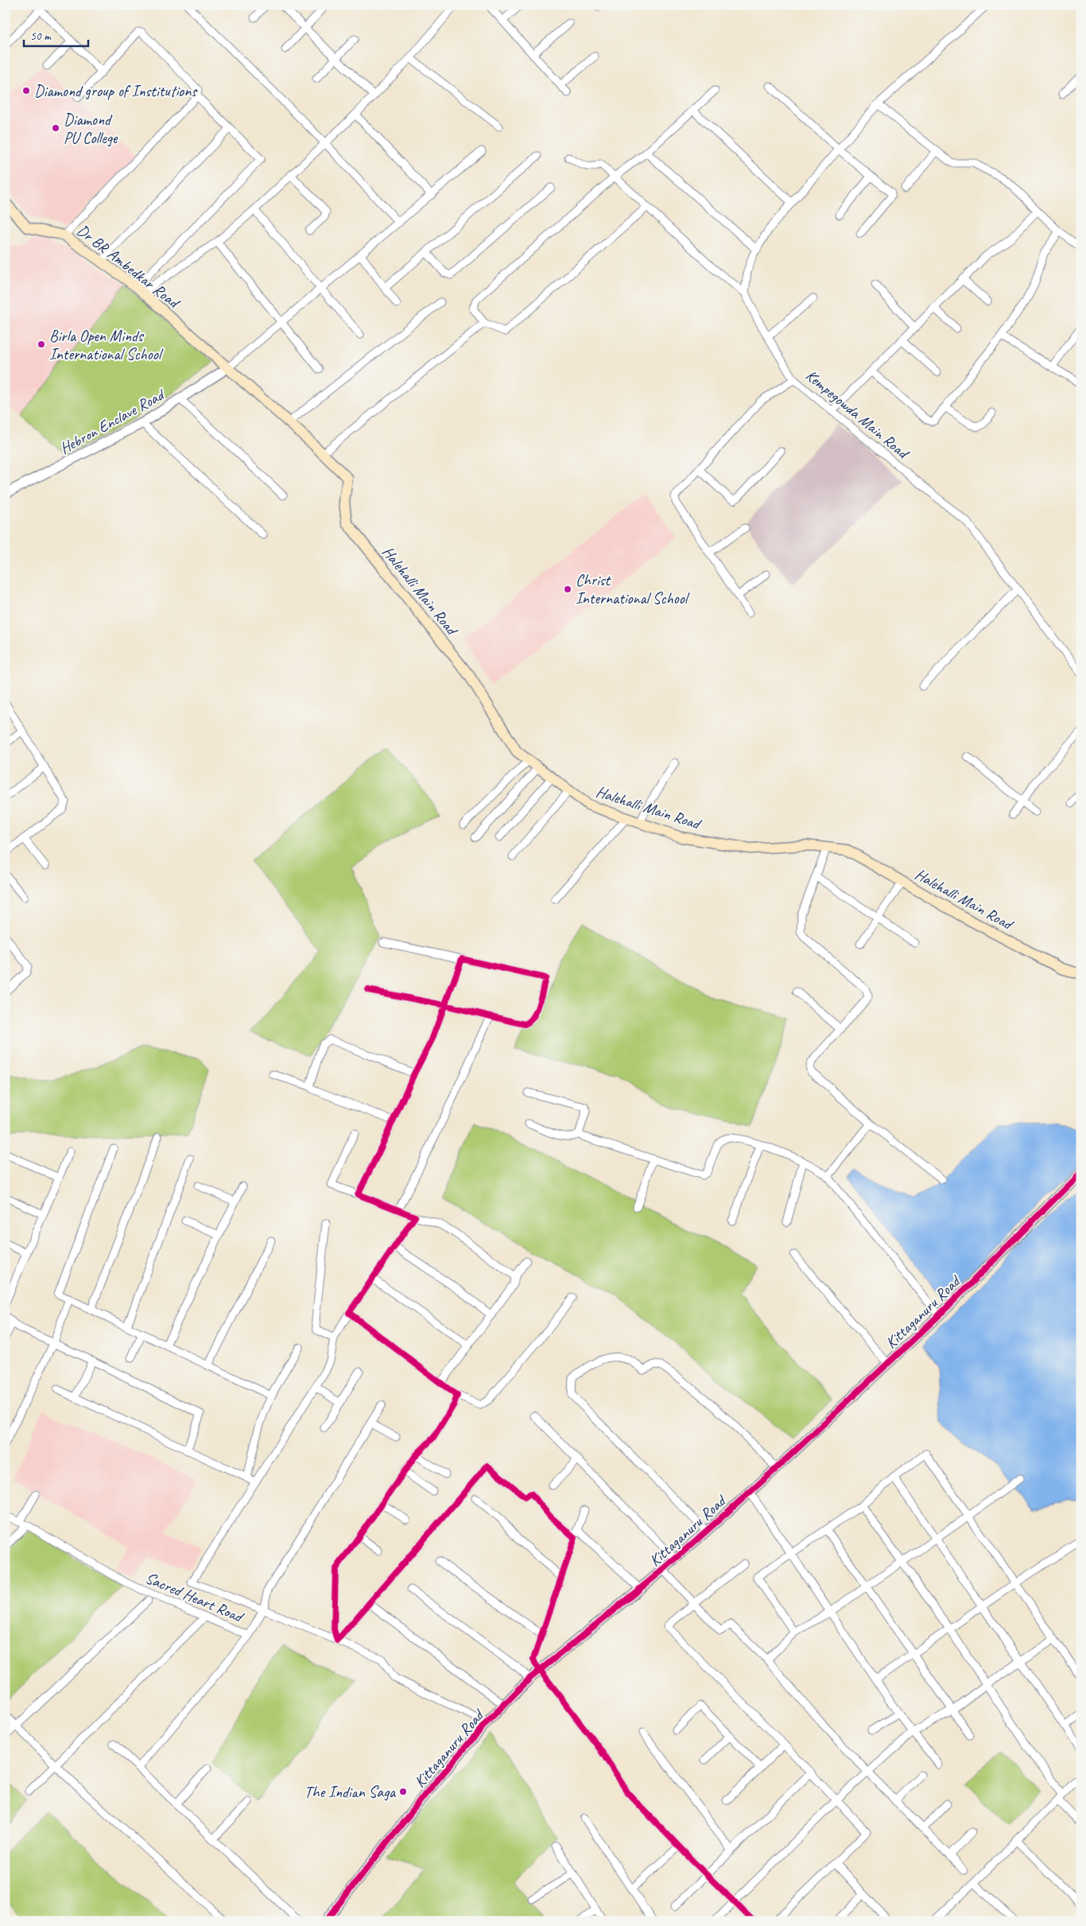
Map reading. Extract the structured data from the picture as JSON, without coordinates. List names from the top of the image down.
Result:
{
  "streets": {
    "main road": ["Dr BR Ambedkar Road", "Halehalli Main Road"],
    "street": [
      "Kempegowda Main Road",
      "Hebron Enclave Road",
      "Kittaganuru Road",
      "Sacred Heart Road"
    ]
  },
  "crossings": [
    ["Dr BR Ambedkar Road", "Hebron Enclave Road"],
    ["Dr BR Ambedkar Road", "Halehalli Main Road"],
    ["Hebron Enclave Road", "Halehalli Main Road"],
    ["Kittaganuru Road", "Sacred Heart Road"]
  ],
  "places": [
    "Diamond group of Institutions",
    "Diamond PU College",
    "Birla Open Minds International School",
    "Christ International School",
    "The Indian Saga"
  ],
  "scale_bar": "50 m"
}
